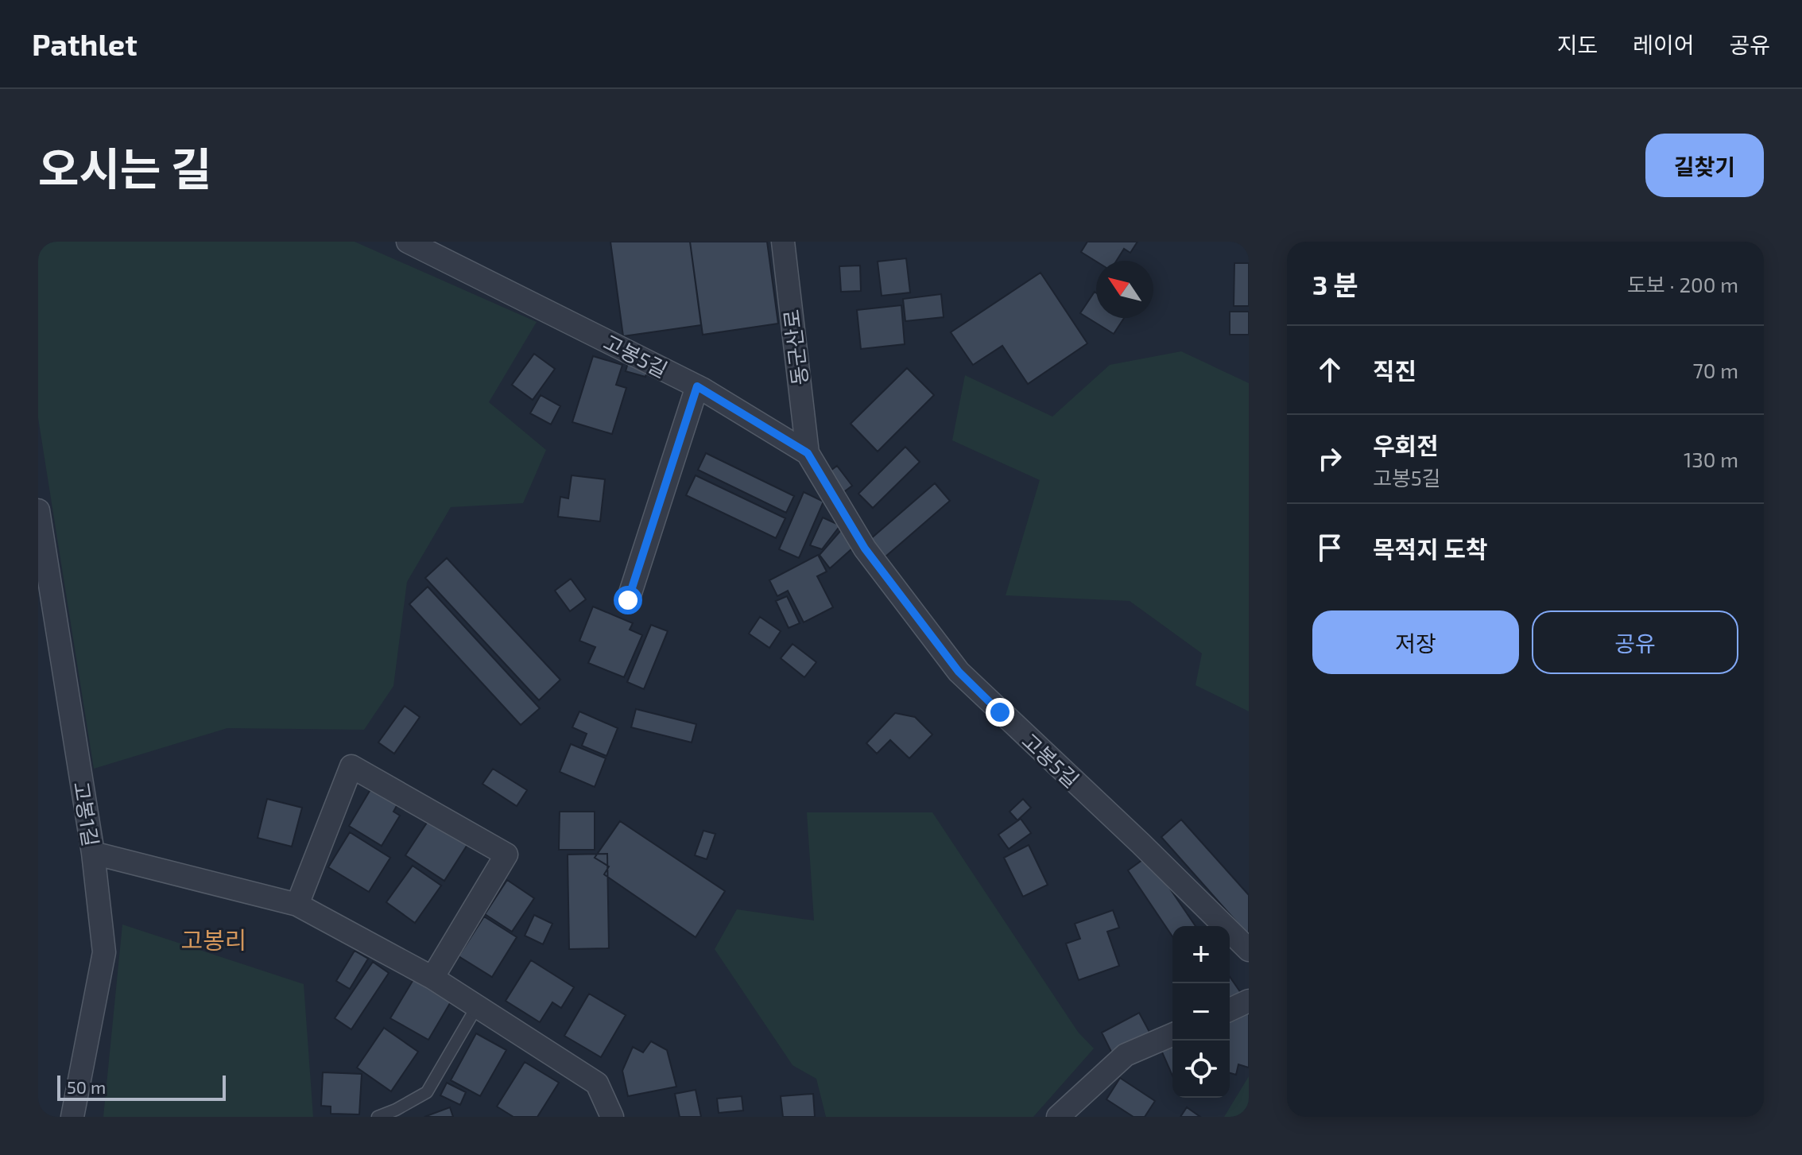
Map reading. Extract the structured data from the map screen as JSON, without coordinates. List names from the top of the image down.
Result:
{
  "streets": {
    "street": ["동군산로", "고봉5길", "고봉1길"]
  },
  "crossings": [
    ["동군산로", "고봉5길"]
  ],
  "districts": ["고봉리"],
  "scale_bar": "50 m",
  "north": "top left",
  "page": {
    "header": "Pathlet",
    "nav": ["지도", "레이어", "공유"],
    "title": "오시는 길",
    "buttons": [
      "길찾기",
      ["저장", "공유"]
    ],
    "heading": ["3 분", "도보 · 200 m"],
    "list": [
      ["직진", "70 m"],
      ["우회전", "고봉5길", "130 m"],
      "목적지 도착"
    ],
    "map_buttons": ["+", "−"],
    "scale": "50 m"
  }
}
